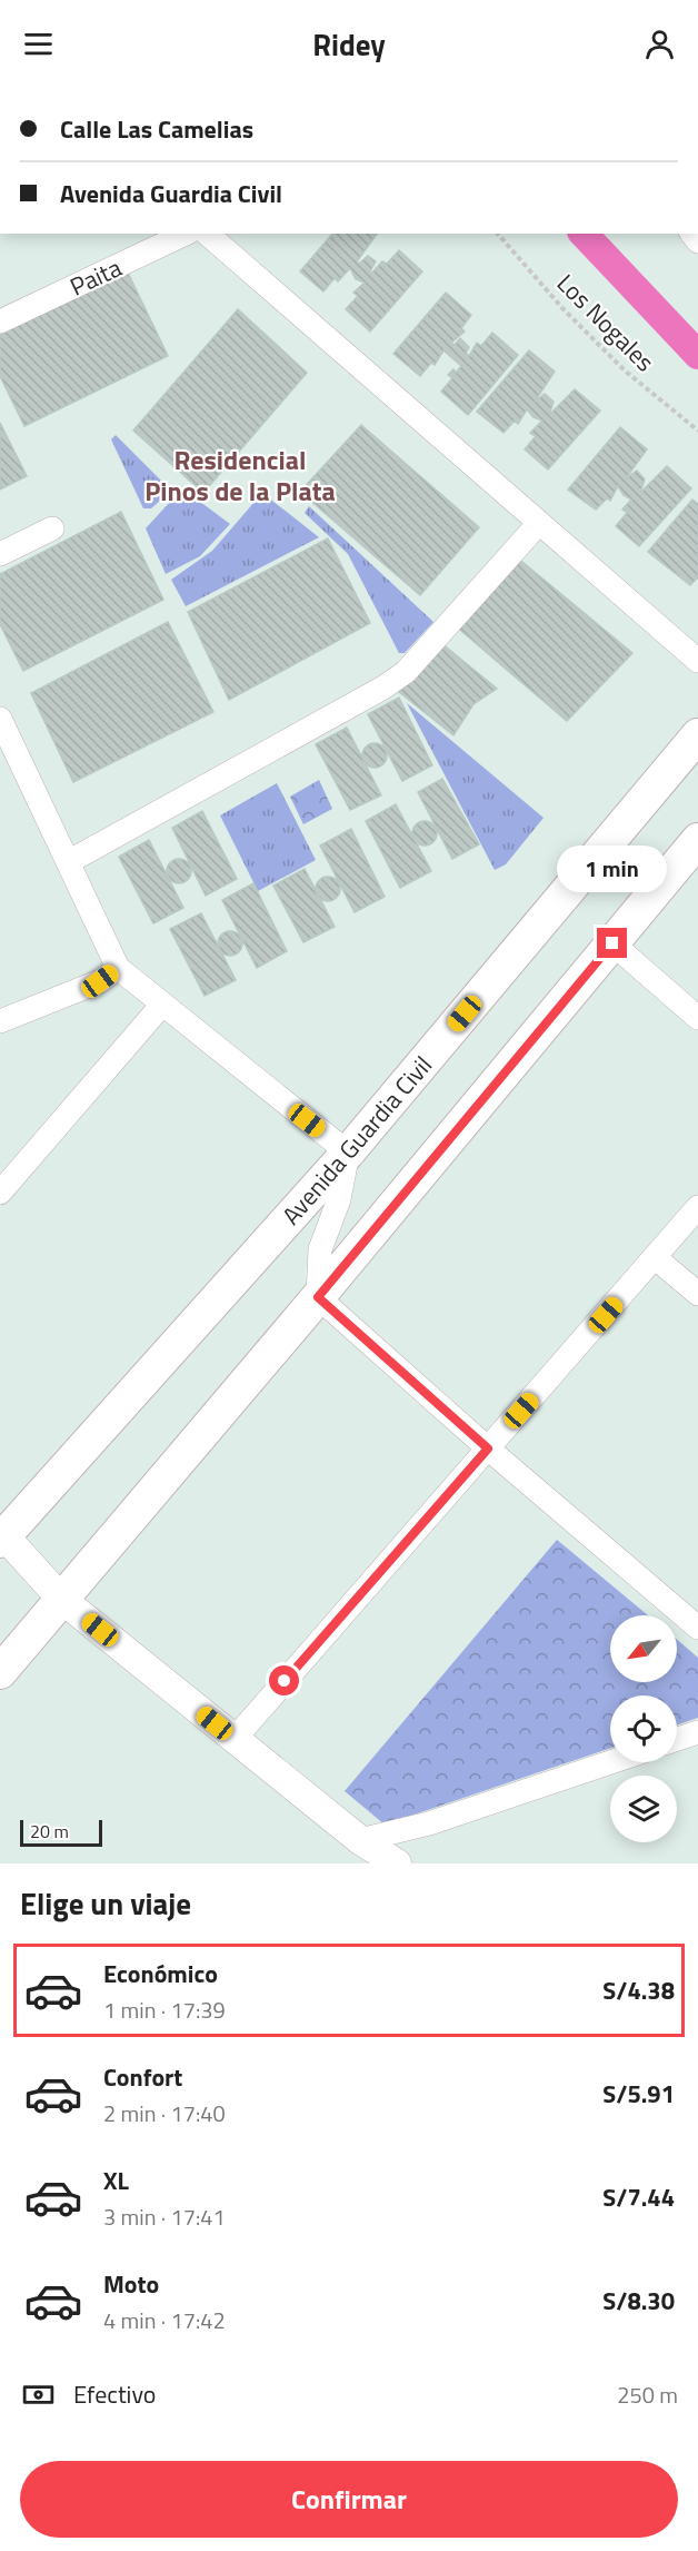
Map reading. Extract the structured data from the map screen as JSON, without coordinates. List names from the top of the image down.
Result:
{
  "streets": {
    "main road": ["Avenida Guardia Civil"],
    "street": ["Paita"],
    "path": ["Los Nogales"]
  },
  "districts": ["Residencial Pinos de la Plata"],
  "scale_bar": "20 m",
  "north": "bottom left",
  "page": {
    "header": "Ridey",
    "banner": ["Calle Las Camelias", "Avenida Guardia Civil"],
    "bubble": "1 min",
    "scale": "20 m",
    "heading": "Elige un viaje",
    "list": [
      {
        "name": "Económico",
        "note": "1 min · 17:39",
        "value": "S/4.38"
      },
      {
        "name": "Confort",
        "note": "2 min · 17:40",
        "value": "S/5.91"
      },
      {
        "name": "XL",
        "note": "3 min · 17:41",
        "value": "S/7.44"
      },
      {
        "name": "Moto",
        "note": "4 min · 17:42",
        "value": "S/8.30"
      }
    ],
    "pay": ["Efectivo", "250 m"],
    "buttons": "Confirmar"
  }
}
